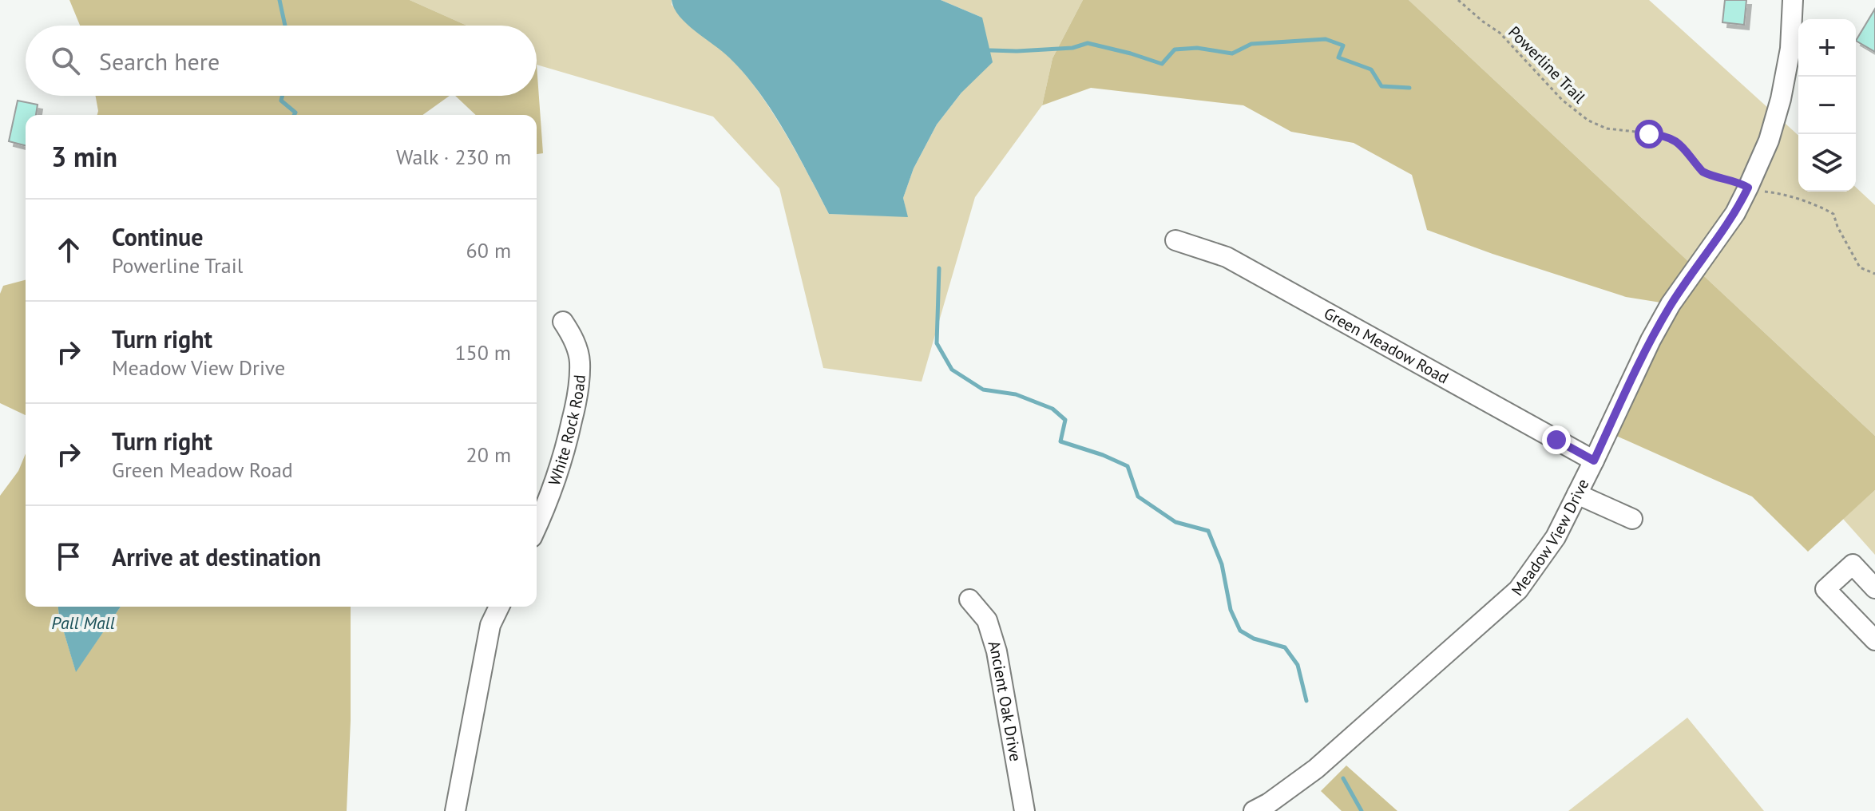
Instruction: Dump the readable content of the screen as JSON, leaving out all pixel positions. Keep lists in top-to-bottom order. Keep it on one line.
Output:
{"streets":{"street":["Green Meadow Road","White Rock Road","Meadow View Drive","Ancient Oak Drive"],"path":["Powerline Trail"]},"crossings":[["Powerline Trail","Meadow View Drive"],["Green Meadow Road","Meadow View Drive"]],"water":["Pall Mall"],"page":{"map_buttons":["+","−"],"search":"Search here","heading":["3 min","Walk · 230 m"],"list":[["Continue","Powerline Trail","60 m"],["Turn right","Meadow View Drive","150 m"],["Turn right","Green Meadow Road","20 m"],"Arrive at destination"]}}
